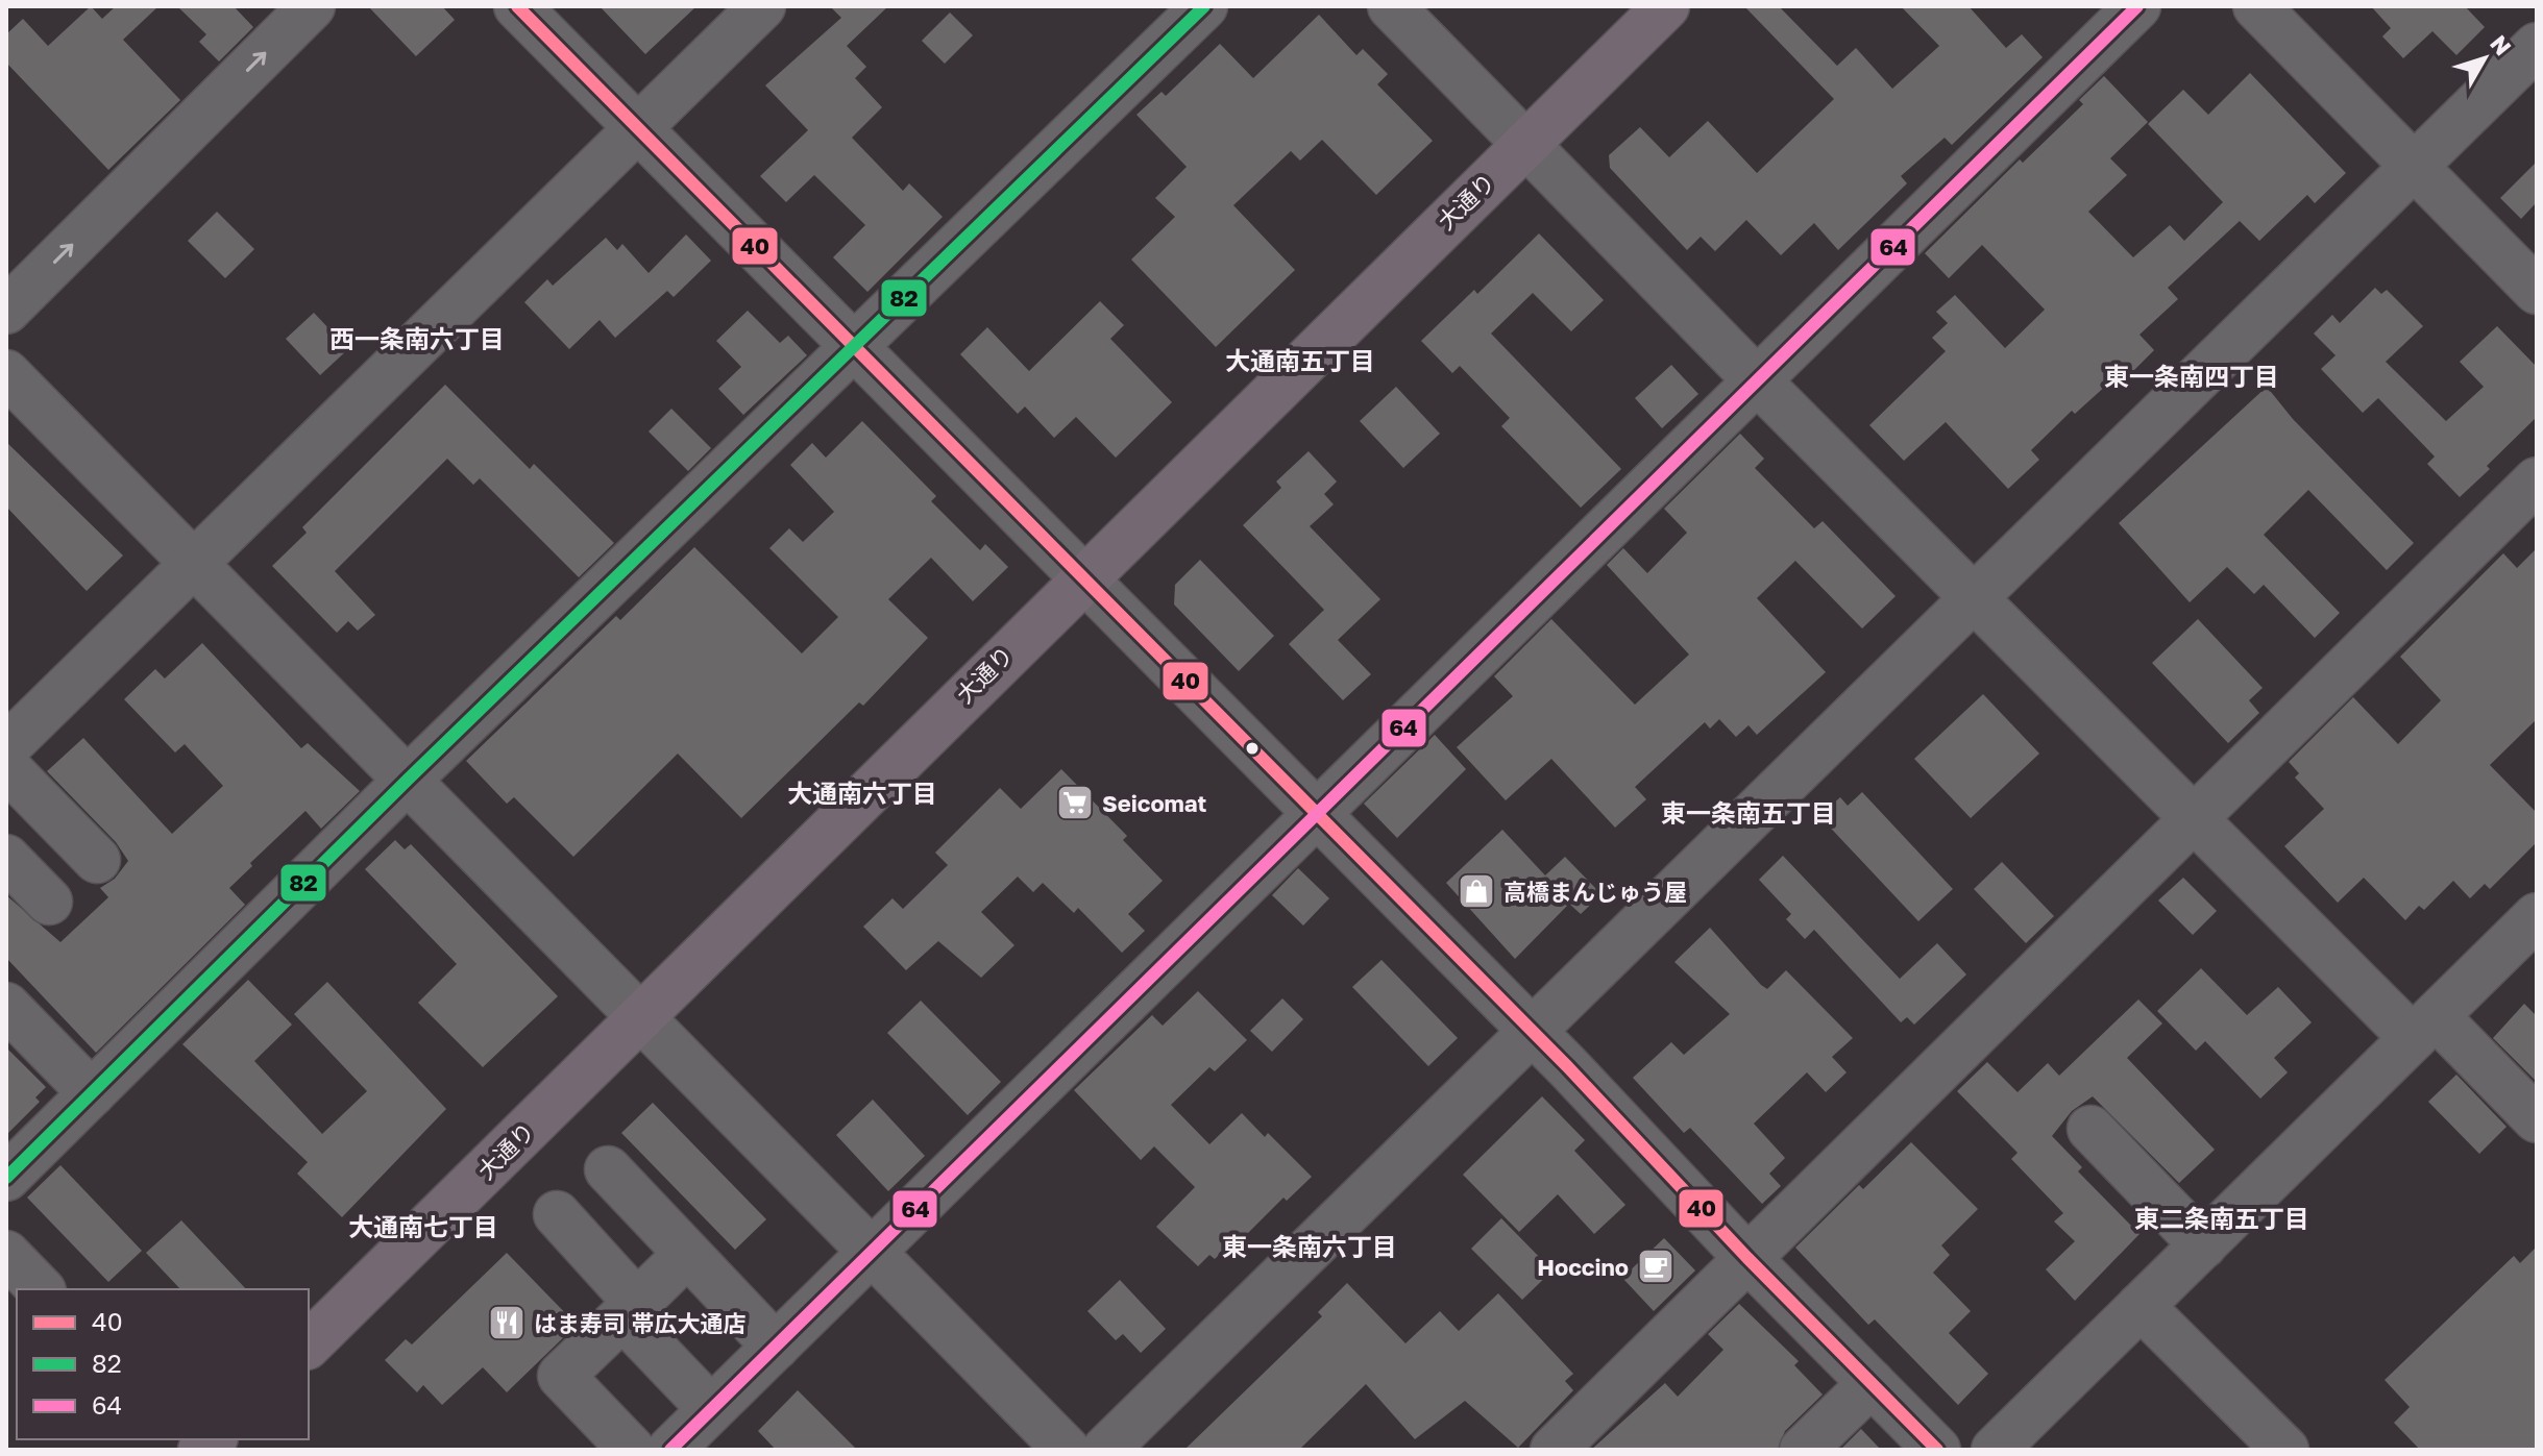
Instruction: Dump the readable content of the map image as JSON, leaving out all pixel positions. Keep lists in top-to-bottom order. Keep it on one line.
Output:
{"streets":{"highway":["大通り"]},"districts":["西一条南六丁目","大通南五丁目","東一条南四丁目","大通南六丁目","東一条南五丁目","東二条南五丁目","大通南七丁目","東一条南六丁目"],"places":{"supermarket":["Seicomat"],"shop":["高橋まんじゅう屋"],"cafe":["Hoccino"],"restaurant":["はま寿司 帯広大通店"]},"lines":["transit line 40","transit line 82","transit line 64"],"legend":["40","82","64"],"north":"top right"}
